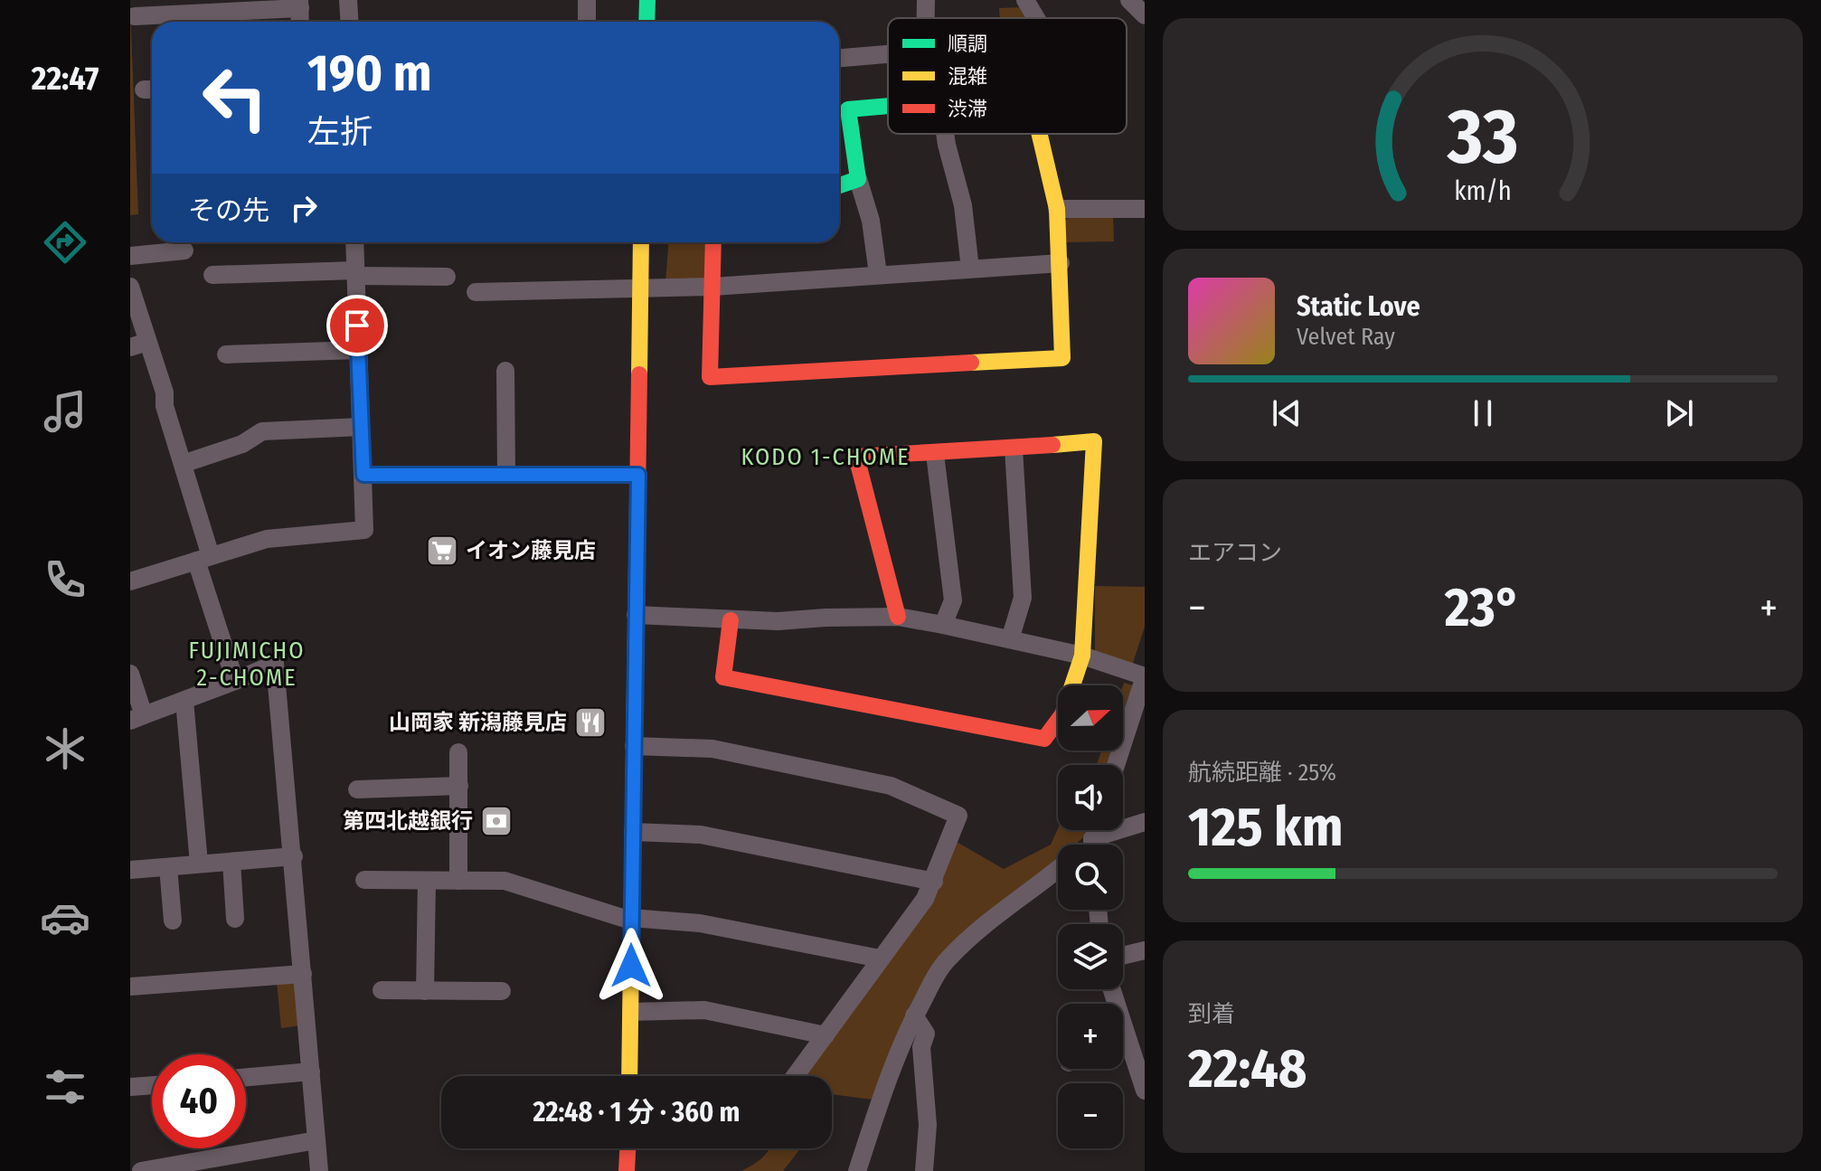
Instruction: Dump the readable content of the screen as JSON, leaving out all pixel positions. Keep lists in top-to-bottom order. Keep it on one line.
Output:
{"districts":["KODO 1-CHOME","FUJIMICHO 2-CHOME"],"places":{"supermarket":["イオン藤見店"],"restaurant":["山岡家 新潟藤見店"],"bank":["第四北越銀行"]},"legend":["順調","混雑","渋滞"],"north":"right","page":{"tabs":"22:47","turn":["190 m","左折"],"then":"その先","song":["Static Love","Velvet Ray"],"tile":["エアコン",["航続距離 · 25%","125 km"],["到着","22:48"]],"heat":["−","23°","+"],"map_buttons":["+","−"],"limit":"40","trip":"22:48 · 1 分 · 360 m","gauge":["33","km/h"]}}
